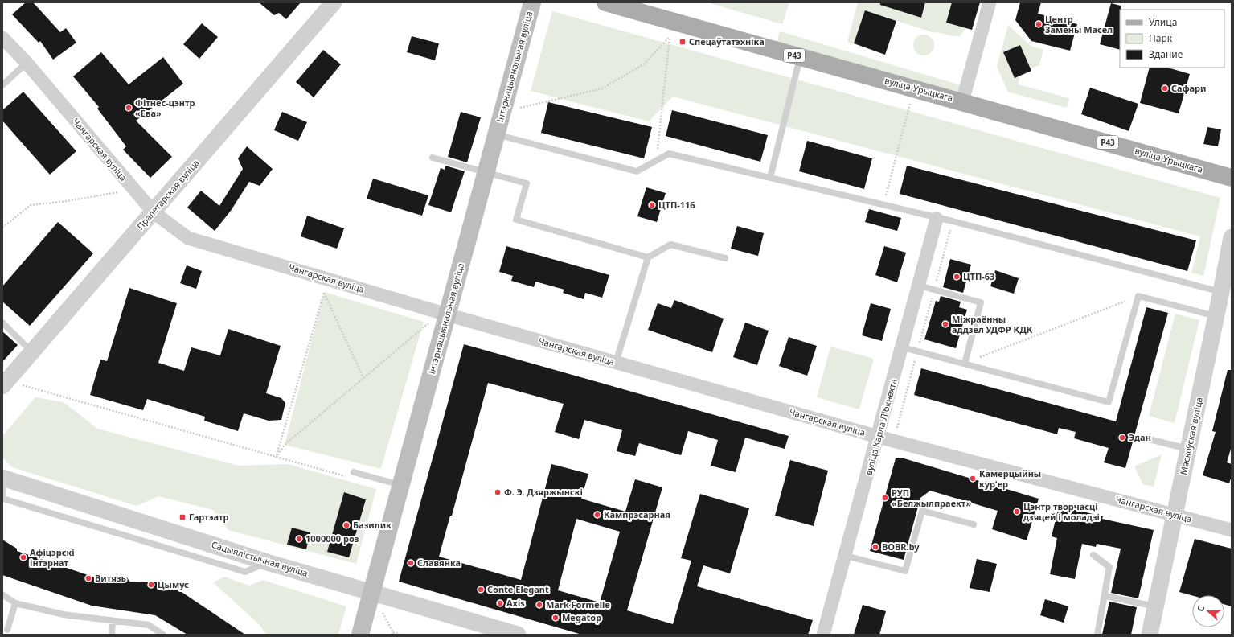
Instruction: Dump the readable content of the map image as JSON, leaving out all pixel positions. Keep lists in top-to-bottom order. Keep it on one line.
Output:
{"streets":{"main road":["Р43","Інтэрнацыянальная вуліца","вуліца Урыцкага"],"street":["Чангарская вуліца","Пралетарская вуліца","вуліца Карла Лібкнехта","Маскоўская вуліца","Сацыялістычная вуліца"]},"crossings":[["Інтэрнацыянальная вуліца","Чангарская вуліца"],["Інтэрнацыянальная вуліца","Сацыялістычная вуліца"],["Чангарская вуліца","Пралетарская вуліца"],["Чангарская вуліца","вуліца Карла Лібкнехта"],["Чангарская вуліца","Маскоўская вуліца"]],"places":{"other":["Центр Замены Масел","Сафари","Фітнес-цэнтр «Ева»","ЦТП-116","ЦТП-63","Міжраённы аддзел УДФР КДК","Эдан","Камерцыйны курʼер","Ф. Э. Дзяржынскі","РУП «Белжылпраект»","Цэнтр творчасці дзяцей і моладзі","Кампрэсарная","Базилик","1000000 роз","BOBR.by","Афіцэрскі інтэрнат","Славянка","Витязь","Цымус","Conte Elegant","Axis","Mark Formelle","Megatop"],"transit":["Спецаўтатэхніка","Гартэатр"]},"legend":["Улица","Парк","Здание"],"north":"left"}
